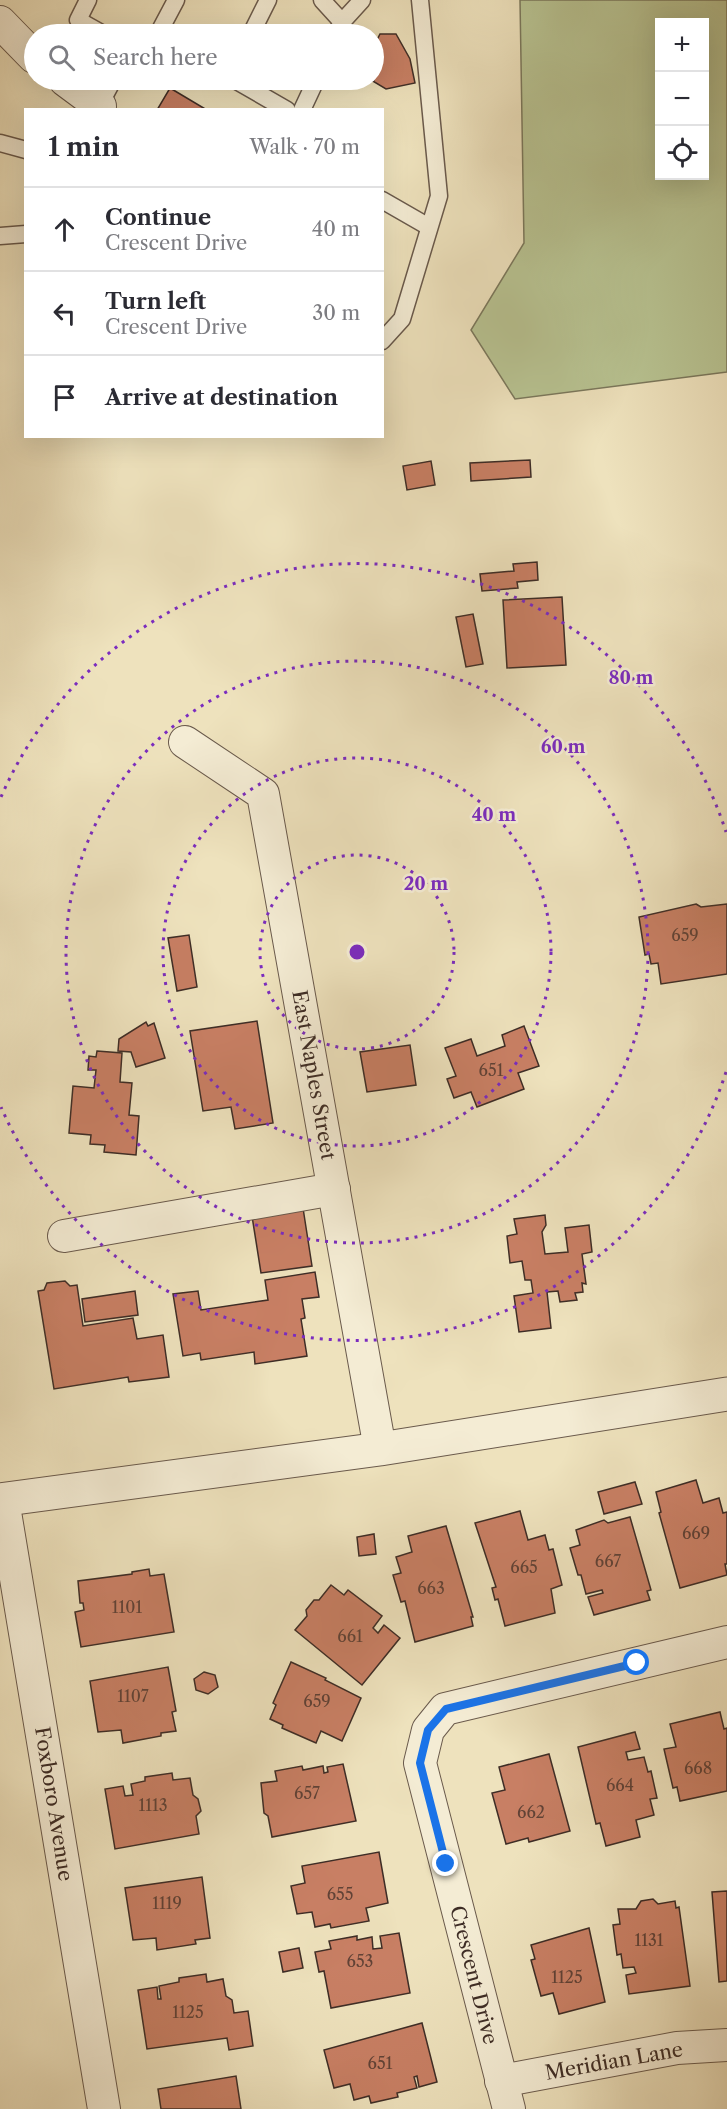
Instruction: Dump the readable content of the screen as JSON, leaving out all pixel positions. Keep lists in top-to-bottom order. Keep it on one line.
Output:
{"streets":{"street":["East Naples Street","Foxboro Avenue","Crescent Drive","Meridian Lane"]},"crossings":[["Crescent Drive","Meridian Lane"]],"house_numbers":["659","651","669","667","665","663","1101","661","1107","659","668","664","657","1113","662","655","1119","1131","653","1125","1125","651"],"page":{"map_buttons":["+","−"],"search":"Search here","heading":["1 min","Walk · 70 m"],"list":[["Continue","Crescent Drive","40 m"],["Turn left","Crescent Drive","30 m"],"Arrive at destination"]},"rings":["80 m","60 m","40 m","20 m"]}
